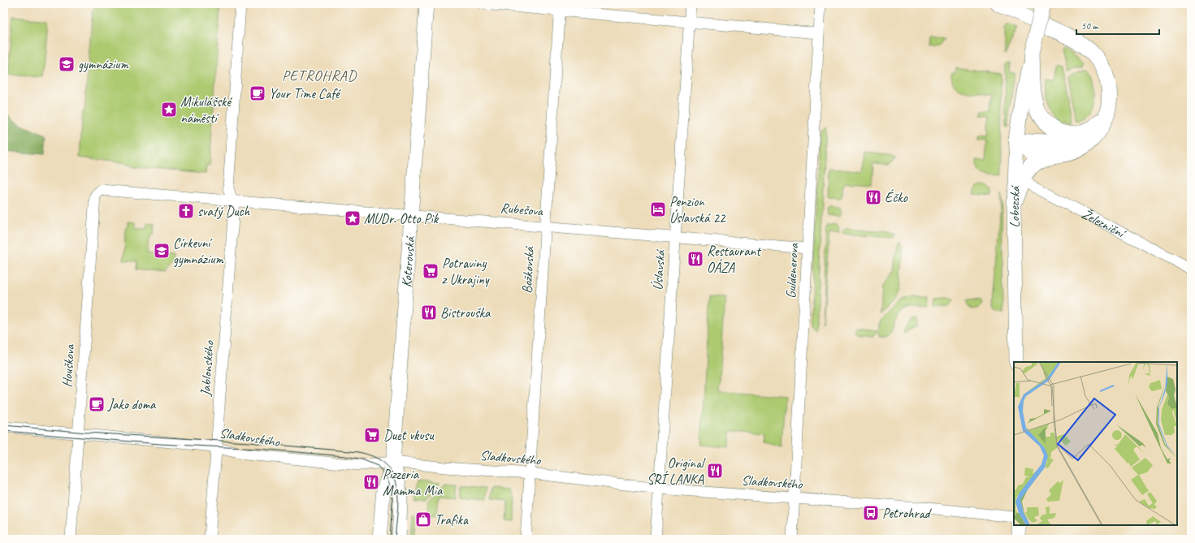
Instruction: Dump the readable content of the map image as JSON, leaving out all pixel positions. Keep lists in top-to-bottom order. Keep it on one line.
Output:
{"streets":{"main road":["Lobezská"],"street":["Rubešova","Železniční","Koterovská","Božkovská","Úslavská","Guldenerova","Houškova","Jablonského","Sladkovského"]},"crossings":[["Lobezská","Železniční"],["Rubešova","Koterovská"],["Rubešova","Božkovská"],["Rubešova","Úslavská"],["Rubešova","Guldenerova"],["Rubešova","Houškova"],["Rubešova","Jablonského"],["Koterovská","Sladkovského"],["Božkovská","Sladkovského"],["Úslavská","Sladkovského"],["Guldenerova","Sladkovského"],["Houškova","Jablonského"],["Houškova","Sladkovského"],["Jablonského","Sladkovského"]],"districts":["PETROHRAD"],"places":{"school or university":["gymnázium","Církevní gymnázium"],"cafe":["Your Time Café","Jako doma"],"place":["Mikulášské náměstí","MUDr. Otto Pik"],"restaurant":["Éčko","Restaurant OÁZA","Bistrouška","Original SRÍ LANKA","Pizzeria Mamma Mia"],"hotel":["Penzion Úslavská 22"],"church":["svatý Duch"],"supermarket":["Potraviny z Ukrajiny","Duet vkusu"],"bus stop":["Petrohrad"],"shop":["Trafika"]},"scale_bar":"50 m"}
